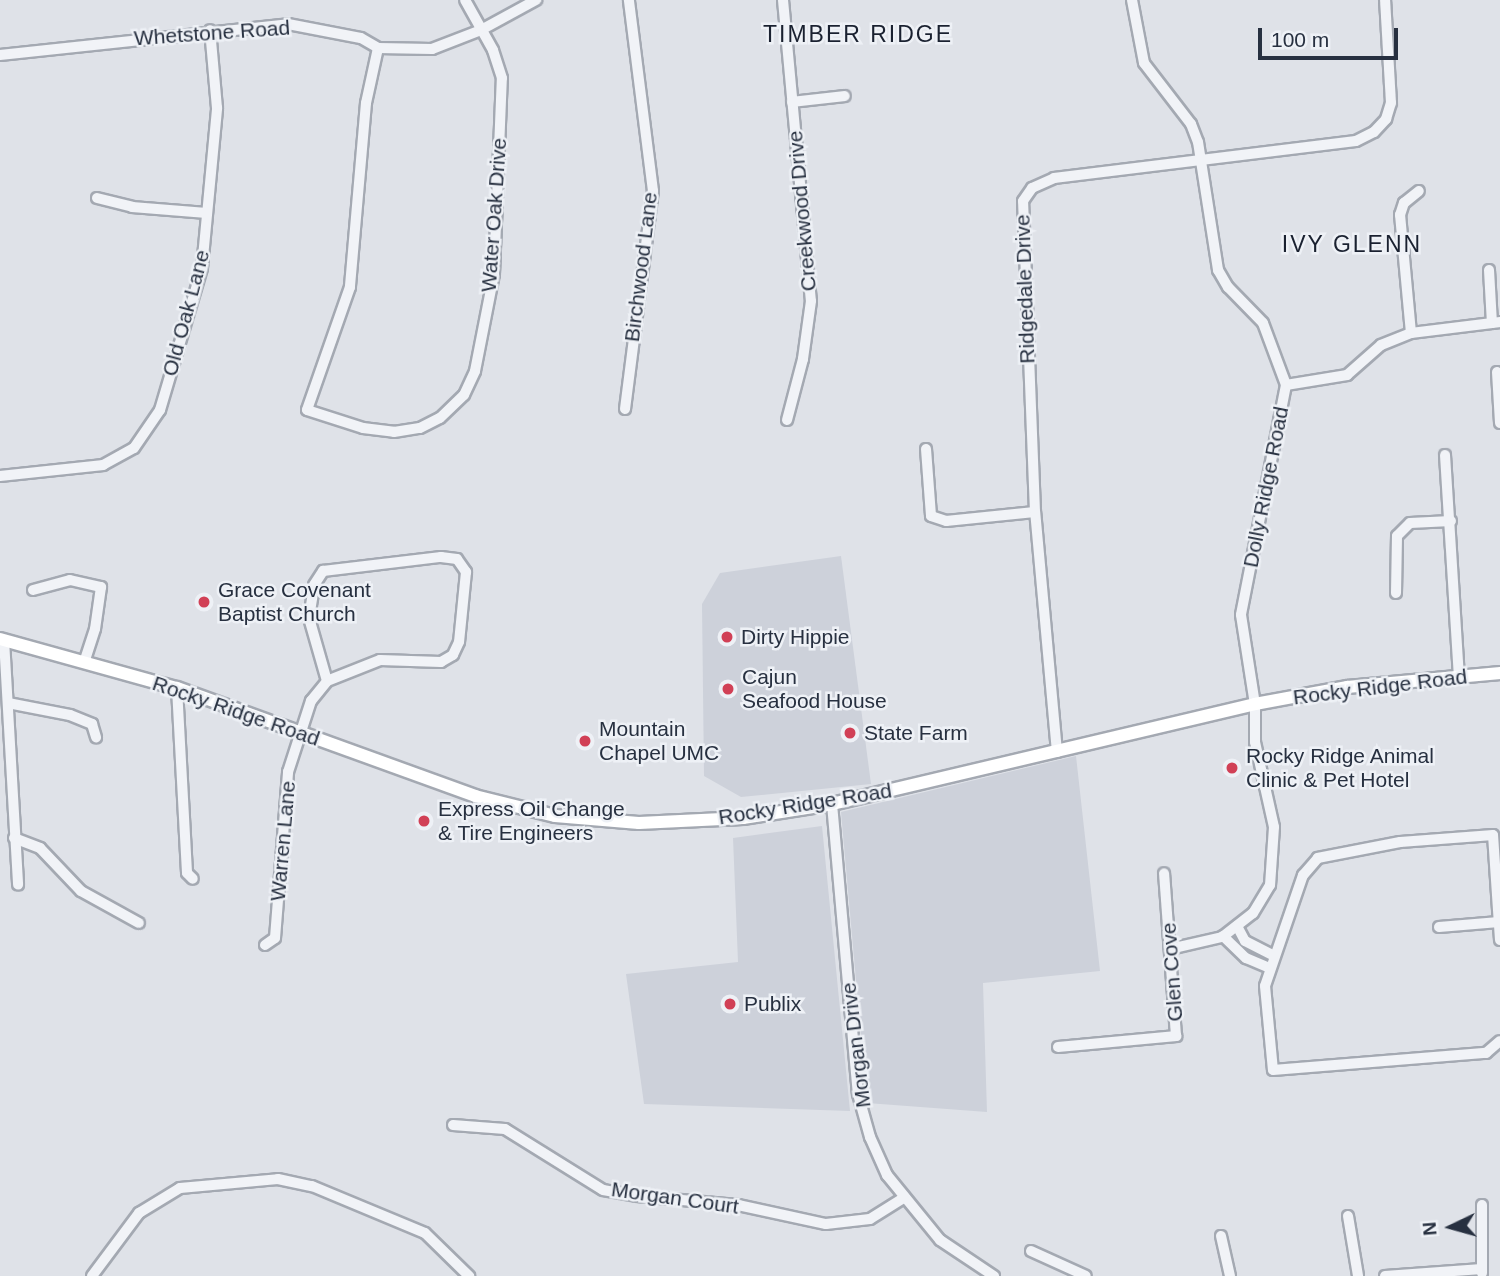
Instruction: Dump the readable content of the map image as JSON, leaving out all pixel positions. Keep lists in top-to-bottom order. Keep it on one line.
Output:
{"streets":{"main road":["Rocky Ridge Road"],"street":["Whetstone Road","Creekwood Drive","Water Oak Drive","Birchwood Lane","Ridgedale Drive","Old Oak Lane","Dolly Ridge Road","Warren Lane","Glen Cove","Morgan Drive","Morgan Court"]},"crossings":[["Whetstone Road","Water Oak Drive"],["Whetstone Road","Old Oak Lane"],["Ridgedale Drive","Dolly Ridge Road"],["Ridgedale Drive","Rocky Ridge Road"],["Dolly Ridge Road","Rocky Ridge Road"],["Dolly Ridge Road","Glen Cove"],["Rocky Ridge Road","Warren Lane"],["Rocky Ridge Road","Morgan Drive"],["Morgan Drive","Morgan Court"]],"districts":["TIMBER RIDGE","IVY GLENN"],"places":["Grace Covenant Baptist Church","Dirty Hippie","Cajun Seafood House","State Farm","Mountain Chapel UMC","Rocky Ridge Animal Clinic & Pet Hotel","Express Oil Change & Tire Engineers","Publix"],"scale_bar":"100 m","north":"left"}
